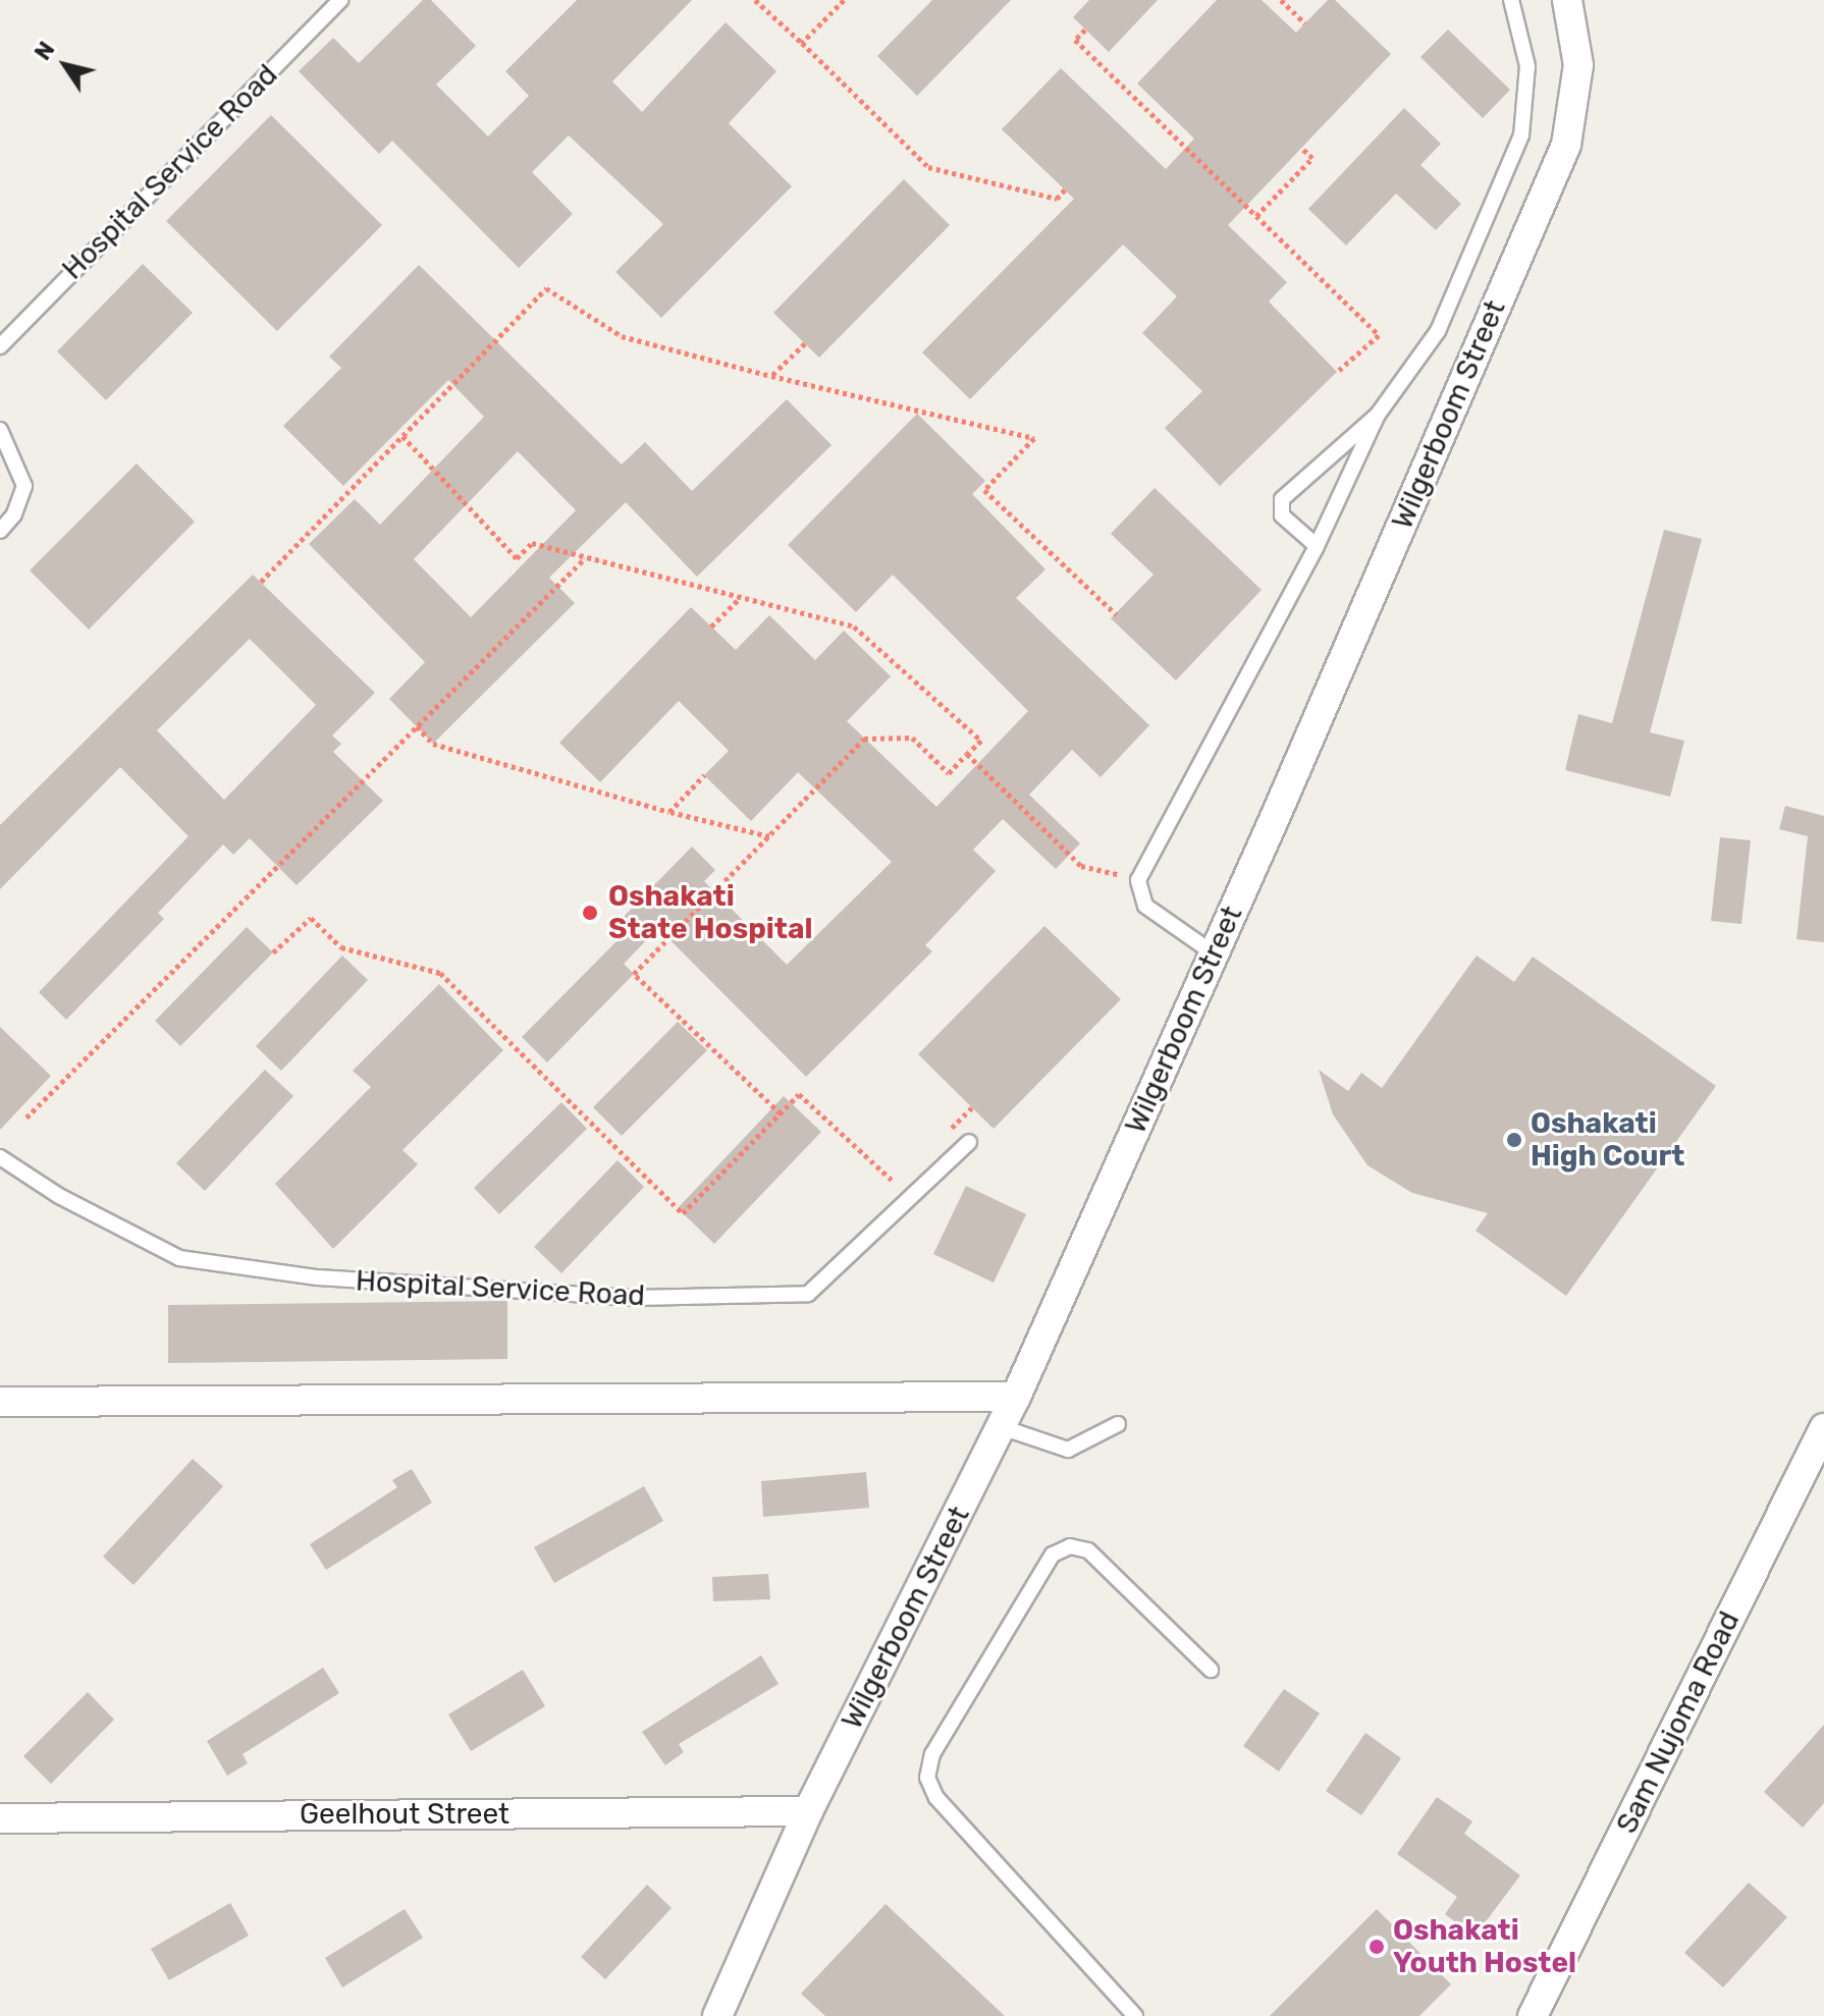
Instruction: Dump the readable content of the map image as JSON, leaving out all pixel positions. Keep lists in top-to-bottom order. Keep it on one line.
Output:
{"streets":{"street":["Wilgerboom Street","Sam Nujoma Road","Geelhout Street"],"lane":["Hospital Service Road"]},"crossings":[["Wilgerboom Street","Geelhout Street"]],"places":["Oshakati State Hospital","Oshakati High Court","Oshakati Youth Hostel"],"north":"top left"}
